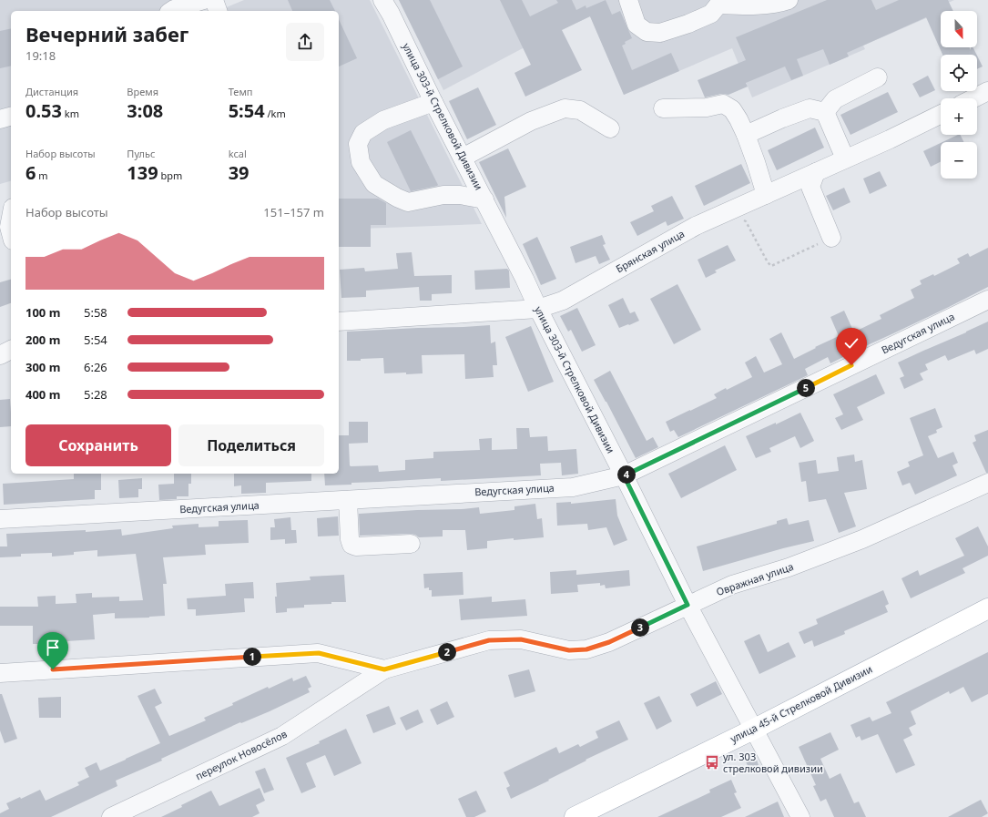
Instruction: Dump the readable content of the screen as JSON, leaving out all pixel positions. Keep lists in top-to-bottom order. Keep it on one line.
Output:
{"streets":{"main road":["улица 45-й Стрелковой Дивизии"],"street":["улица 303-й Стрелковой Дивизии","Брянская улица","Ведугская улица","Овражная улица","переулок Новосёлов"]},"crossings":[["улица 303-й Стрелковой Дивизии","Брянская улица"],["улица 303-й Стрелковой Дивизии","Ведугская улица"],["улица 303-й Стрелковой Дивизии","Овражная улица"],["улица 303-й Стрелковой Дивизии","улица 45-й Стрелковой Дивизии"],["Овражная улица","переулок Новосёлов"]],"places":{"bus stop":["ул. 303 стрелковой дивизии"]},"north":"bottom","page":{"map_buttons":["+","−"],"heading":["Вечерний забег","19:18"],"stats":[["Дистанция","0.53 km"],["Время","3:08"],["Темп","5:54 /km"],["Набор высоты","6 m"],["Пульс","139 bpm"],["kcal","39"]],"chart":["Набор высоты","151–157 m"],"list":[{"name":"100 m","note":"5:58"},{"name":"200 m","note":"5:54"},{"name":"300 m","note":"6:26"},{"name":"400 m","note":"5:28"}],"pins":["5","4","3","2","1"],"buttons":["Сохранить","Поделиться"]}}
